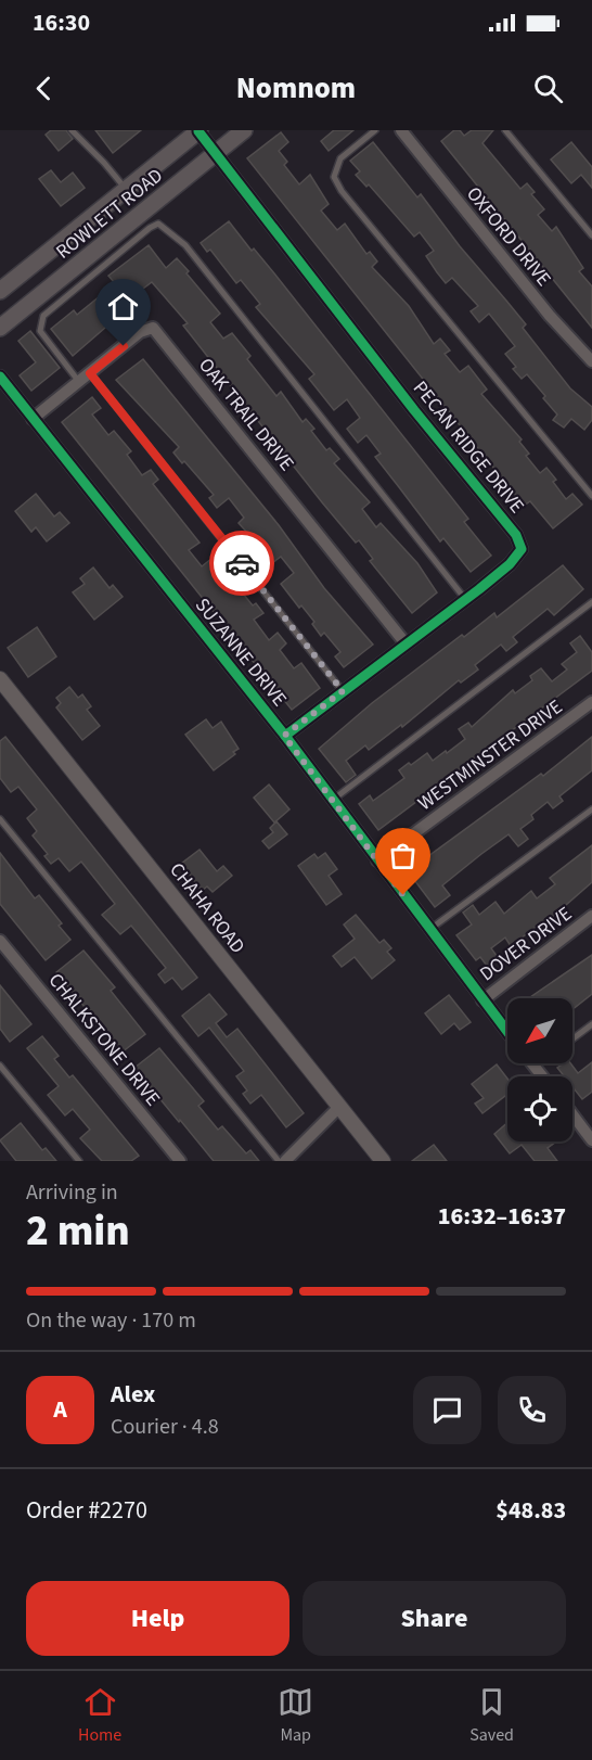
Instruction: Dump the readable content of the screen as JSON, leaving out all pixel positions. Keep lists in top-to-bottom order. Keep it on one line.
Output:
{"streets":{"main road":["ROWLETT ROAD"],"street":["OXFORD DRIVE","OAK TRAIL DRIVE","PECAN RIDGE DRIVE","SUZANNE DRIVE","WESTMINSTER DRIVE","CHAHA ROAD","DOVER DRIVE","CHALKSTONE DRIVE"]},"crossings":[["ROWLETT ROAD","PECAN RIDGE DRIVE"],["OAK TRAIL DRIVE","PECAN RIDGE DRIVE"],["OAK TRAIL DRIVE","SUZANNE DRIVE"],["PECAN RIDGE DRIVE","SUZANNE DRIVE"],["SUZANNE DRIVE","WESTMINSTER DRIVE"],["SUZANNE DRIVE","DOVER DRIVE"]],"north":"bottom left","page":{"status":"16:30","header":"Nomnom","heading":["2 min","Arriving in","16:32–16:37"],"panel":["Alex","Courier · 4.8","Order #2270","$48.83"],"bar":"On the way · 170 m","round":"A","buttons":["Help","Share"],"tabs":["Home","Map","Saved"]}}
